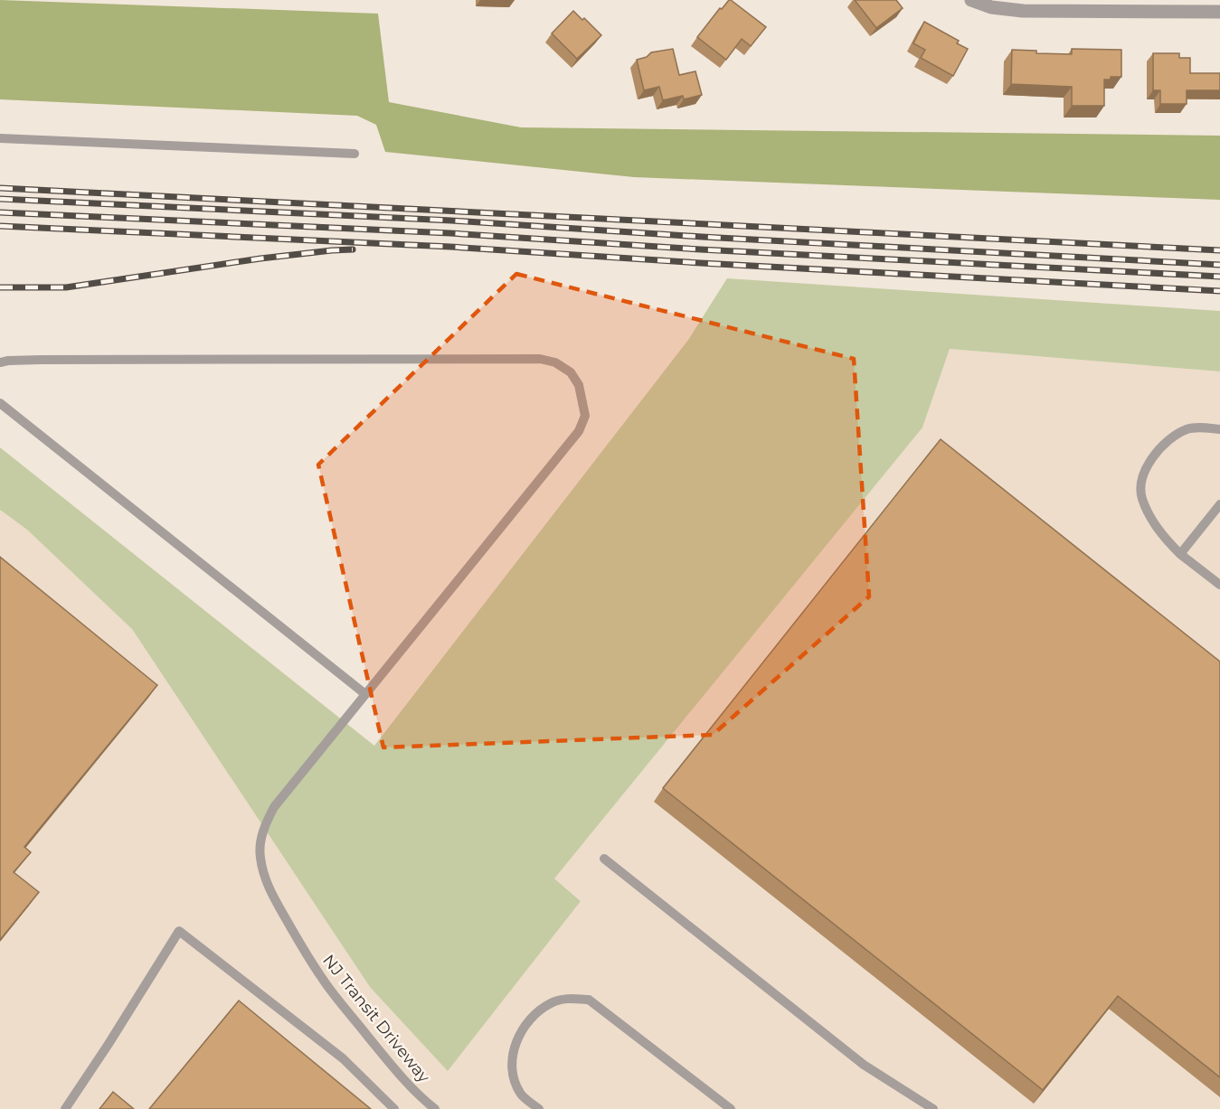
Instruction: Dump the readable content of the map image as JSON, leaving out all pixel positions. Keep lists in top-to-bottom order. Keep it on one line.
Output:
{"streets":{"lane":["NJ Transit Driveway"]}}
